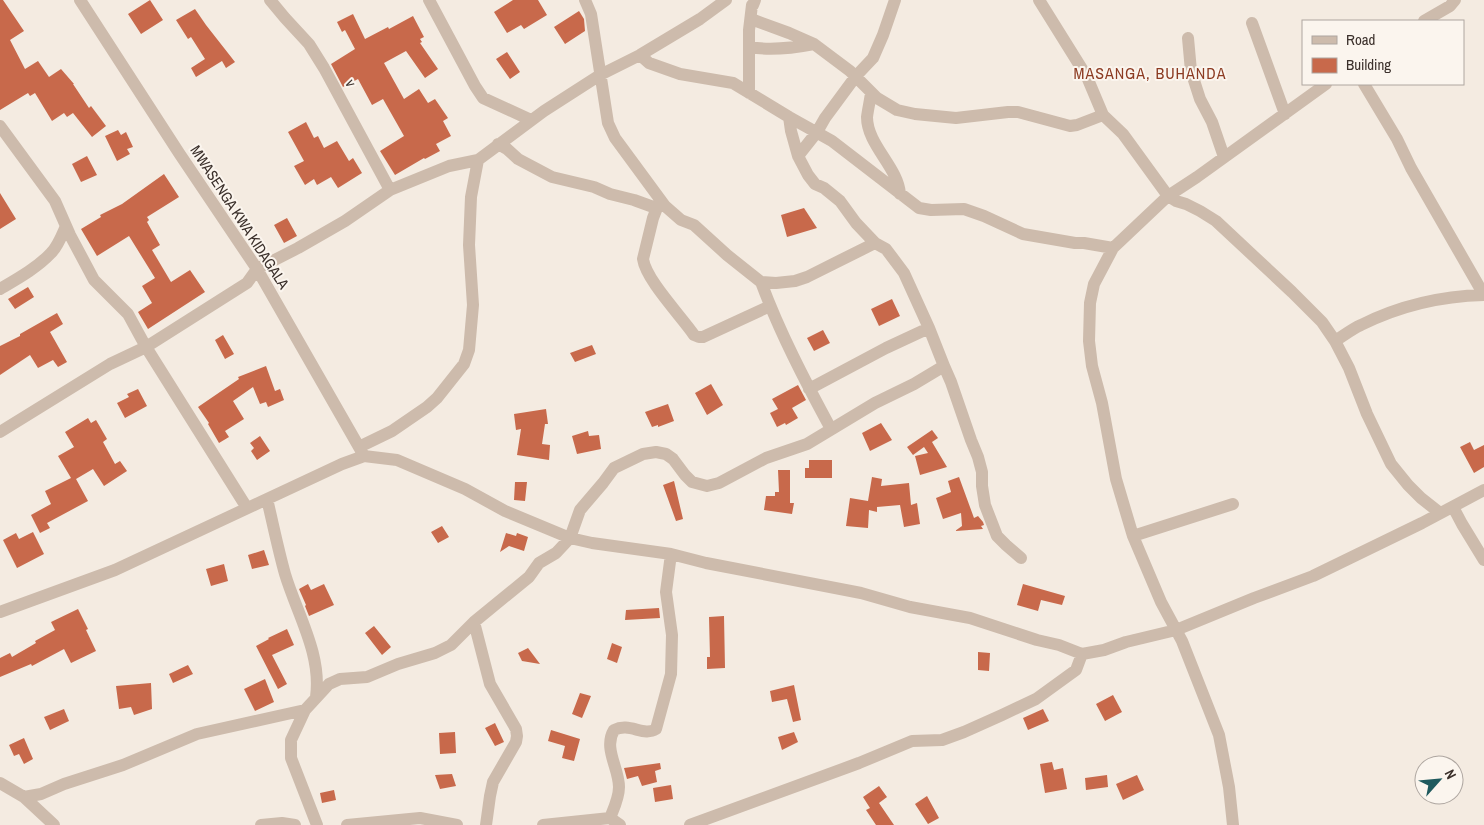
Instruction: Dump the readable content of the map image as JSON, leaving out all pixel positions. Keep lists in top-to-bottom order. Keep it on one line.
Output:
{"streets":{"street":["v","MWASENGA KWA KIDAGALA"]},"districts":["MASANGA, BUHANDA"],"legend":["Road","Building"],"north":"top right"}
